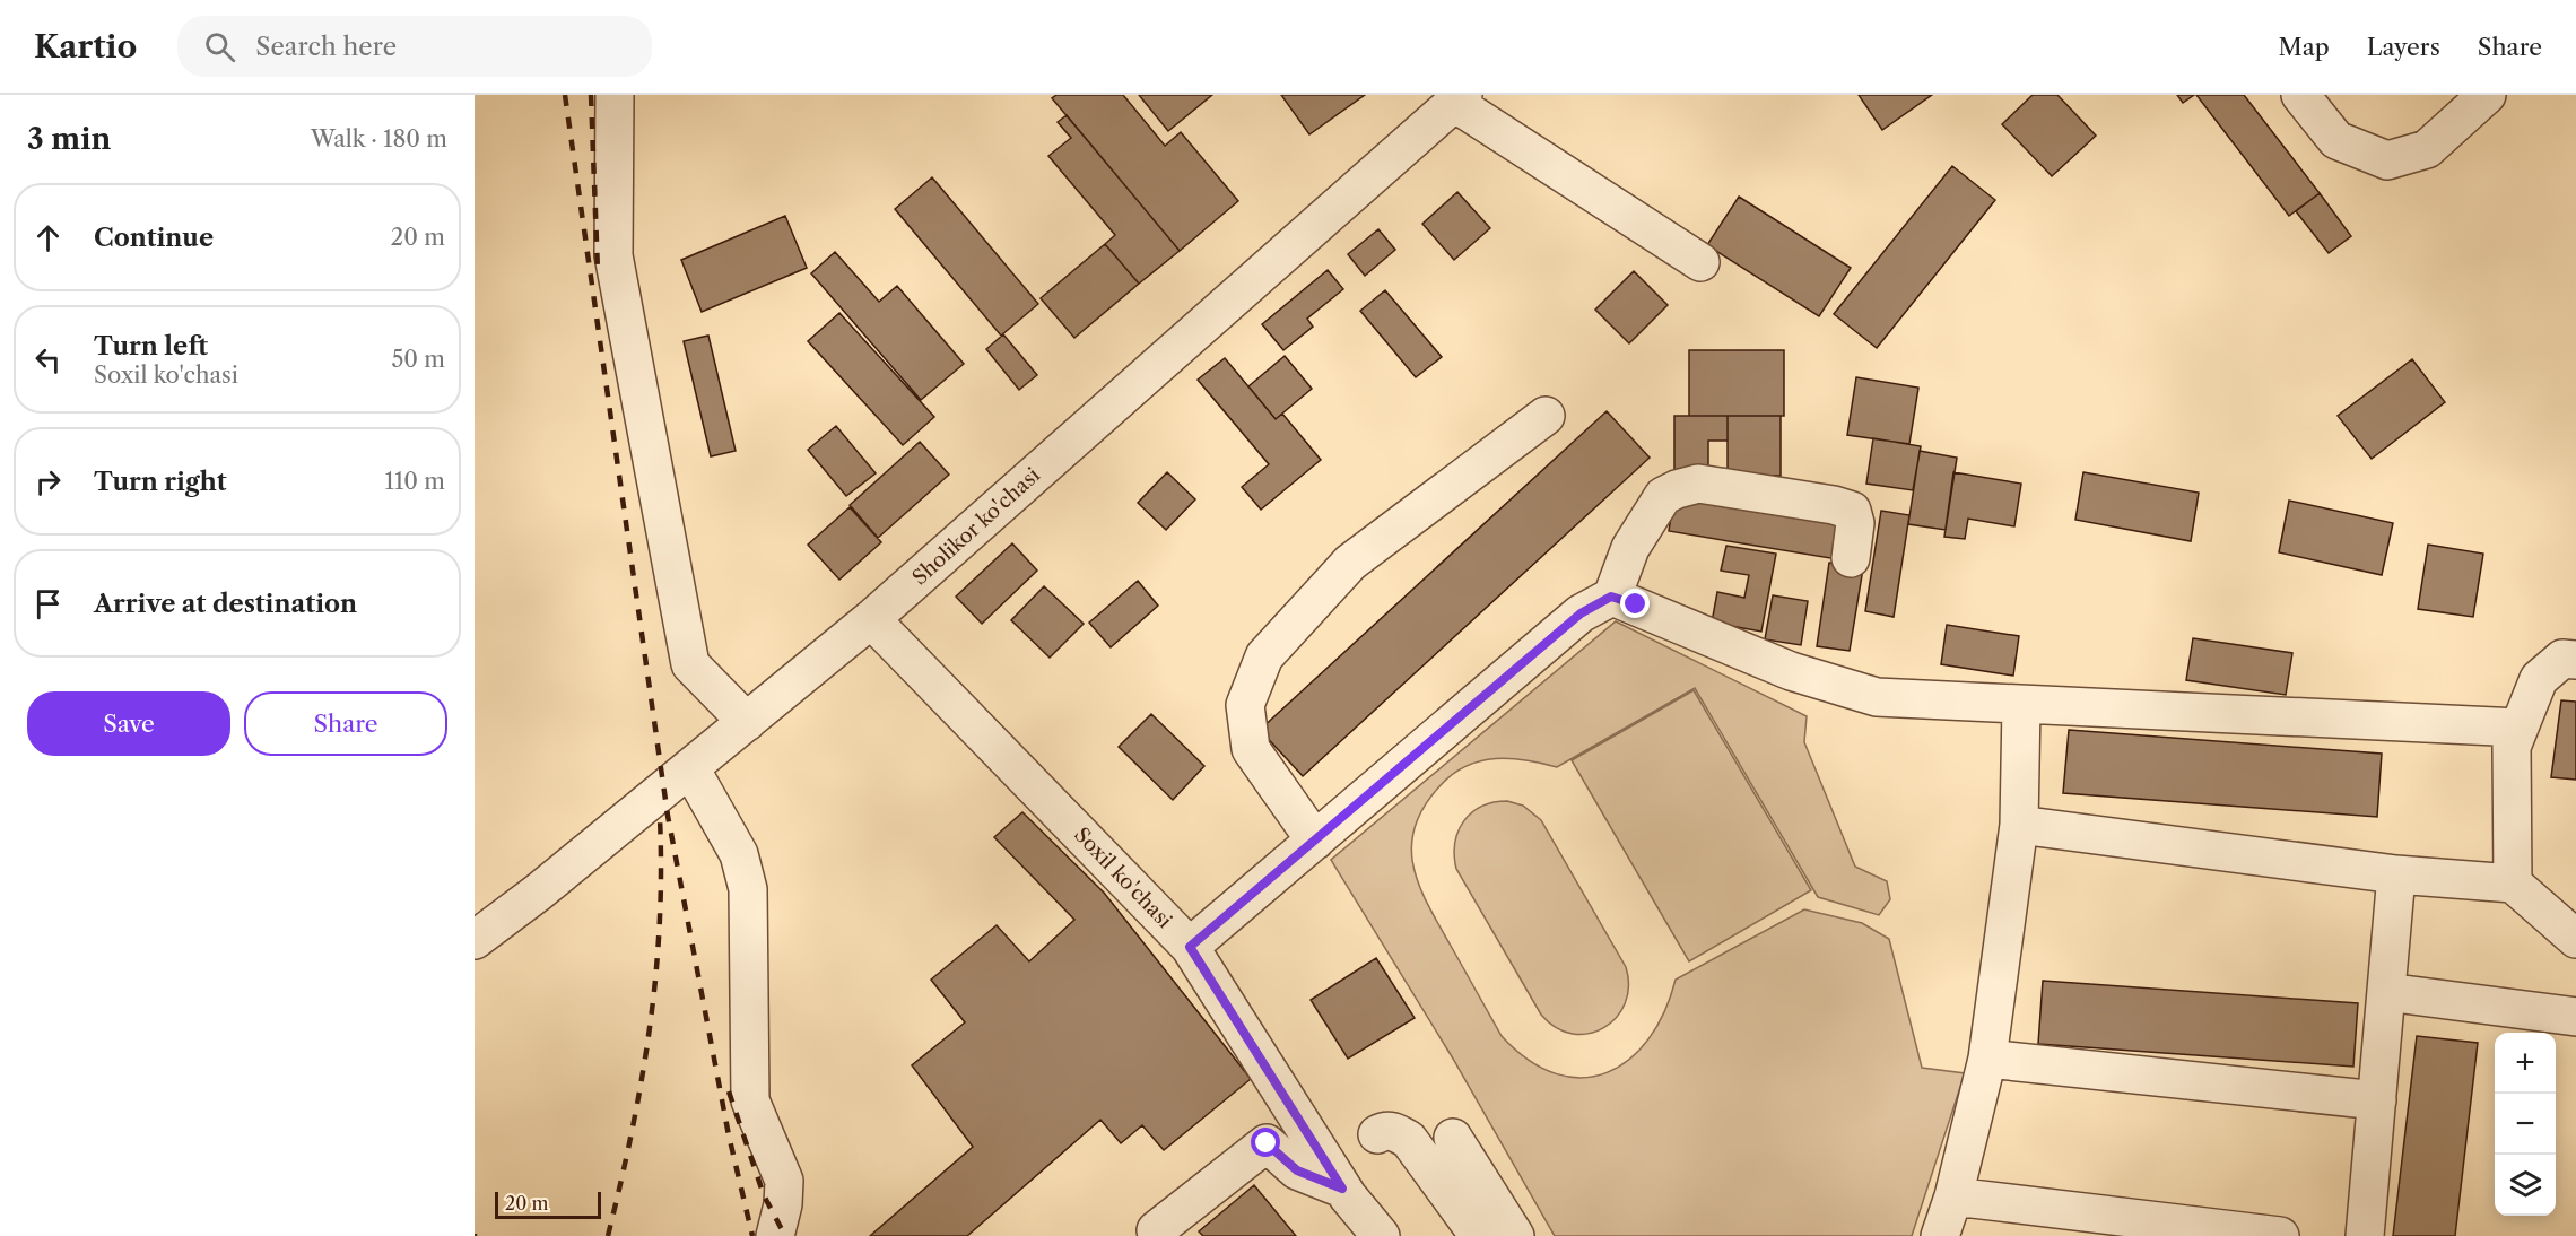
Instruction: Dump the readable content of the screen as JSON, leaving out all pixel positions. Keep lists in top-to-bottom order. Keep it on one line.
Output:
{"streets":{"street":["Sholikor ko'chasi","Soxil ko'chasi"]},"crossings":[["Sholikor ko'chasi","Soxil ko'chasi"]],"scale_bar":"20 m","page":{"header":"Kartio","search":"Search here","nav":["Map","Layers","Share"],"heading":["3 min","Walk · 180 m"],"list":[["Continue","20 m"],["Turn left","Soxil ko'chasi","50 m"],["Turn right","110 m"],"Arrive at destination"],"buttons":["Save","Share"],"map_buttons":["+","−"],"scale":"20 m"}}
